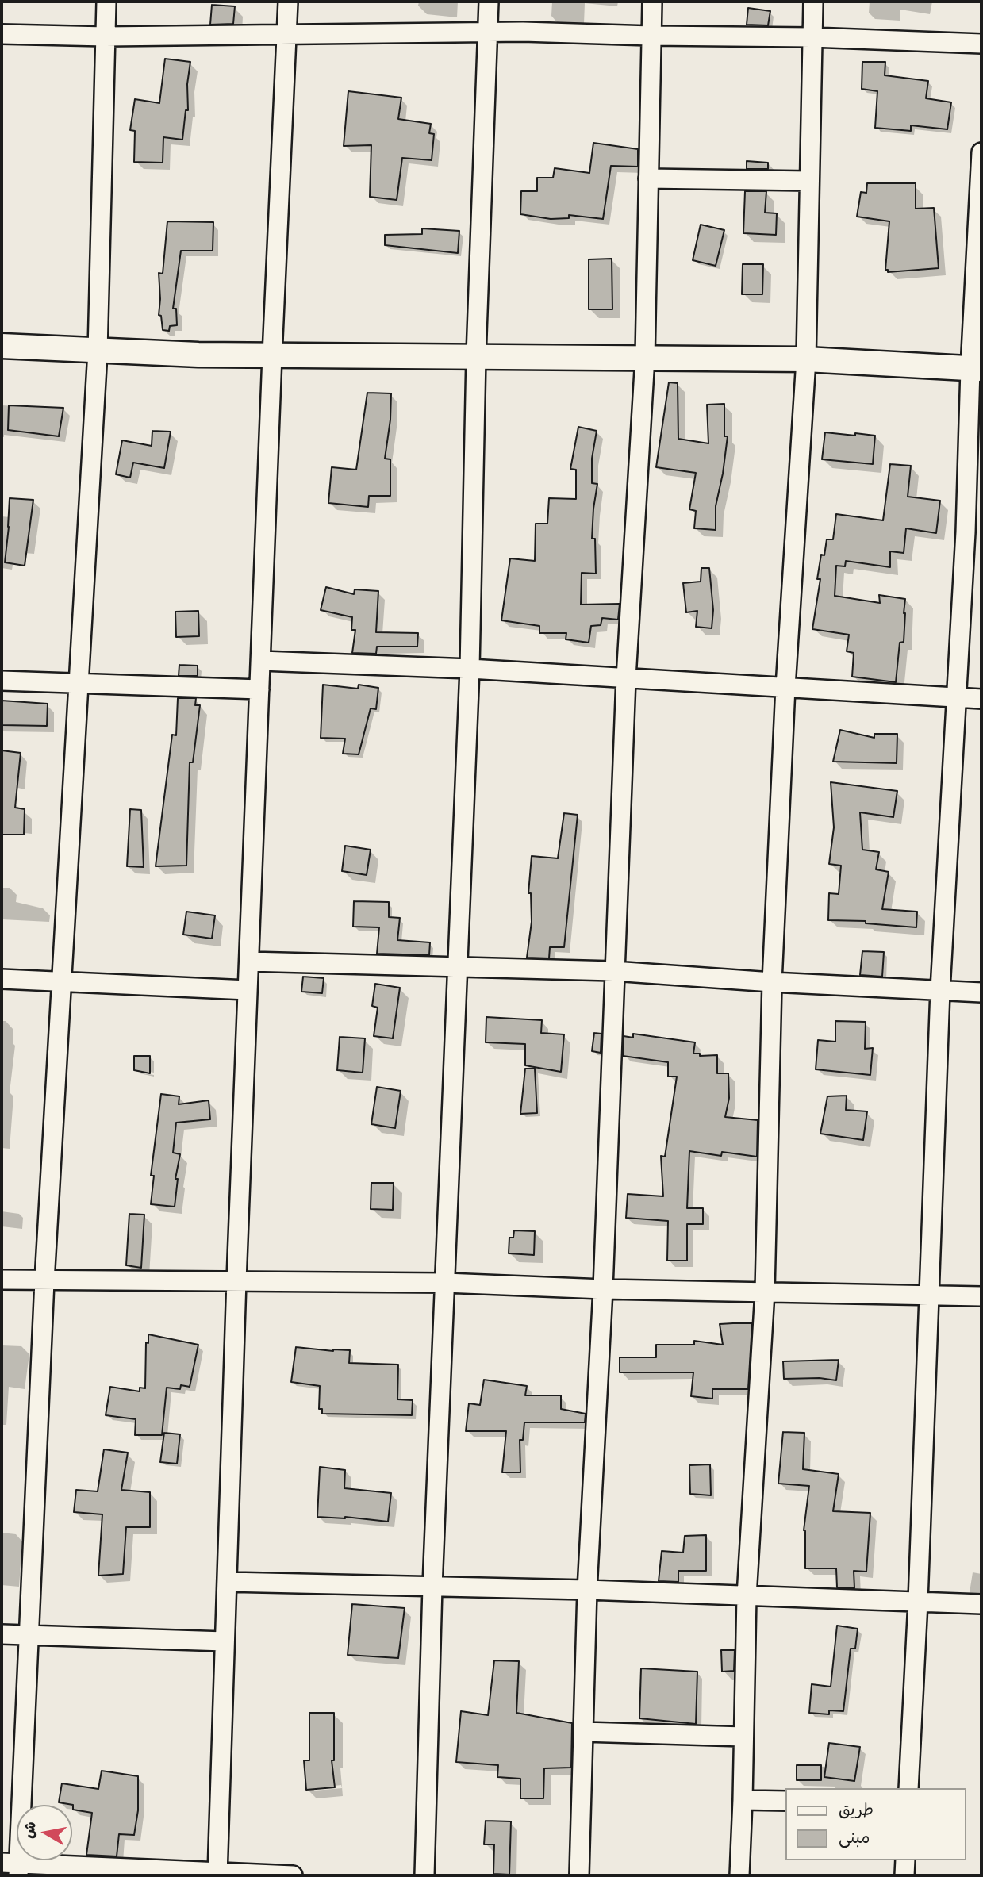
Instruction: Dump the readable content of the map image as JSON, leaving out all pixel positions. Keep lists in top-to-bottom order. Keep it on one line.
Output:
{"legend":["طريق","مبنى"],"north":"left"}
